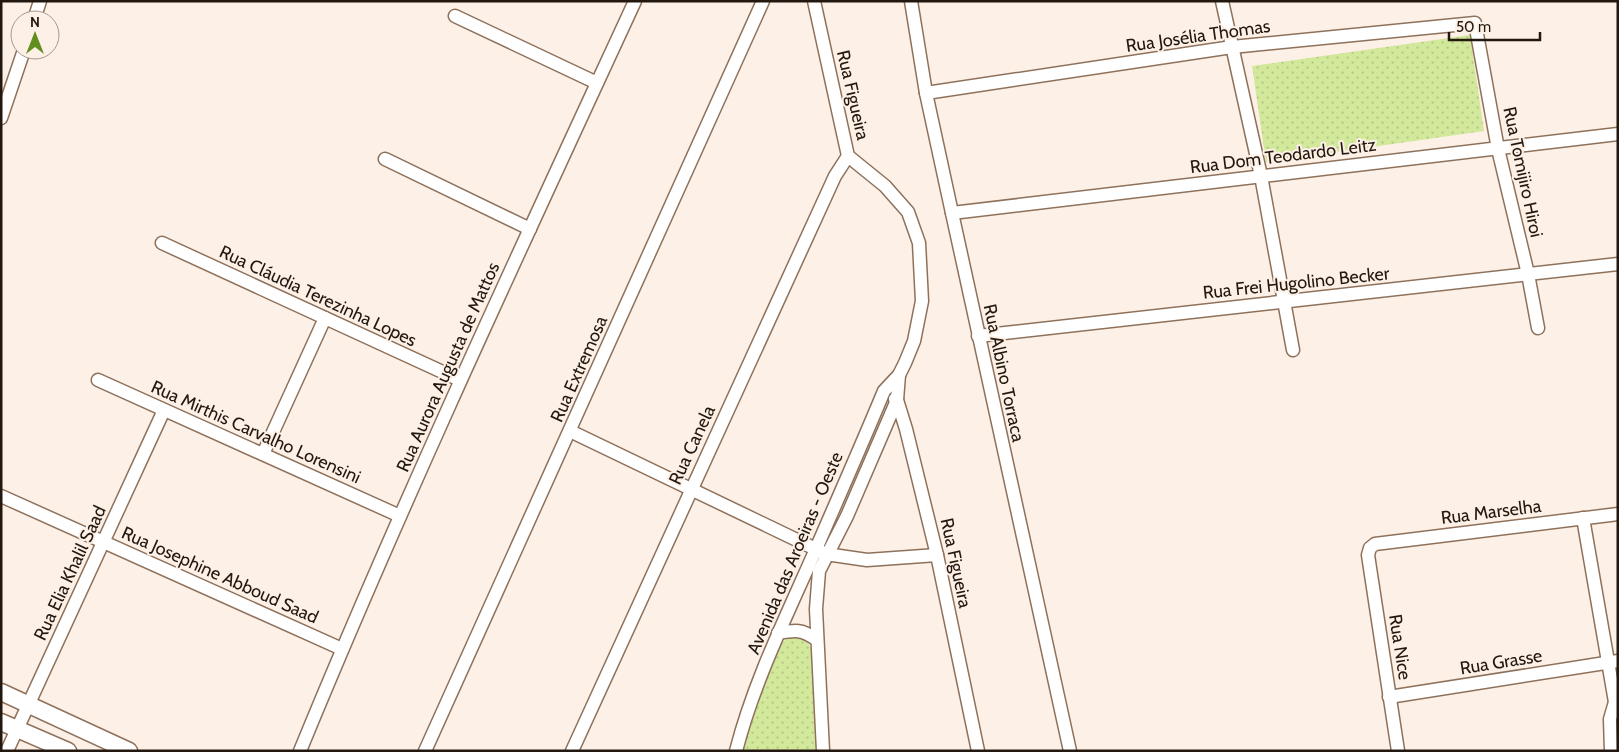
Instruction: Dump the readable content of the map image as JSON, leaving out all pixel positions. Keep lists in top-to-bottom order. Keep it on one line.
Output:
{"streets":{"street":["Rua Josélia Thomas","Rua Figueira","Rua Dom Teodardo Leitz","Rua Tomijiro Hiroi","Rua Frei Hugolino Becker","Rua Cláudia Terezinha Lopes","Rua Aurora Augusta de Mattos","Rua Extremosa","Rua Albino Torraca","Rua Mirthis Carvalho Lorensini","Rua Canela","Rua Marselha","Avenida das Aroeiras - Oeste","Rua Elia Khalil Saad","Rua Josephine Abboud Saad","Rua Nice","Rua Grasse"]},"crossings":[["Rua Josélia Thomas","Rua Tomijiro Hiroi"],["Rua Josélia Thomas","Rua Albino Torraca"],["Rua Figueira","Rua Canela"],["Rua Figueira","Avenida das Aroeiras - Oeste"],["Rua Dom Teodardo Leitz","Rua Tomijiro Hiroi"],["Rua Dom Teodardo Leitz","Rua Albino Torraca"],["Rua Tomijiro Hiroi","Rua Frei Hugolino Becker"],["Rua Frei Hugolino Becker","Rua Albino Torraca"],["Rua Cláudia Terezinha Lopes","Rua Aurora Augusta de Mattos"],["Rua Aurora Augusta de Mattos","Rua Mirthis Carvalho Lorensini"],["Rua Aurora Augusta de Mattos","Rua Josephine Abboud Saad"],["Rua Mirthis Carvalho Lorensini","Rua Elia Khalil Saad"],["Rua Marselha","Rua Nice"],["Rua Elia Khalil Saad","Rua Josephine Abboud Saad"],["Rua Nice","Rua Grasse"]],"scale_bar":"50 m","north":"top"}
